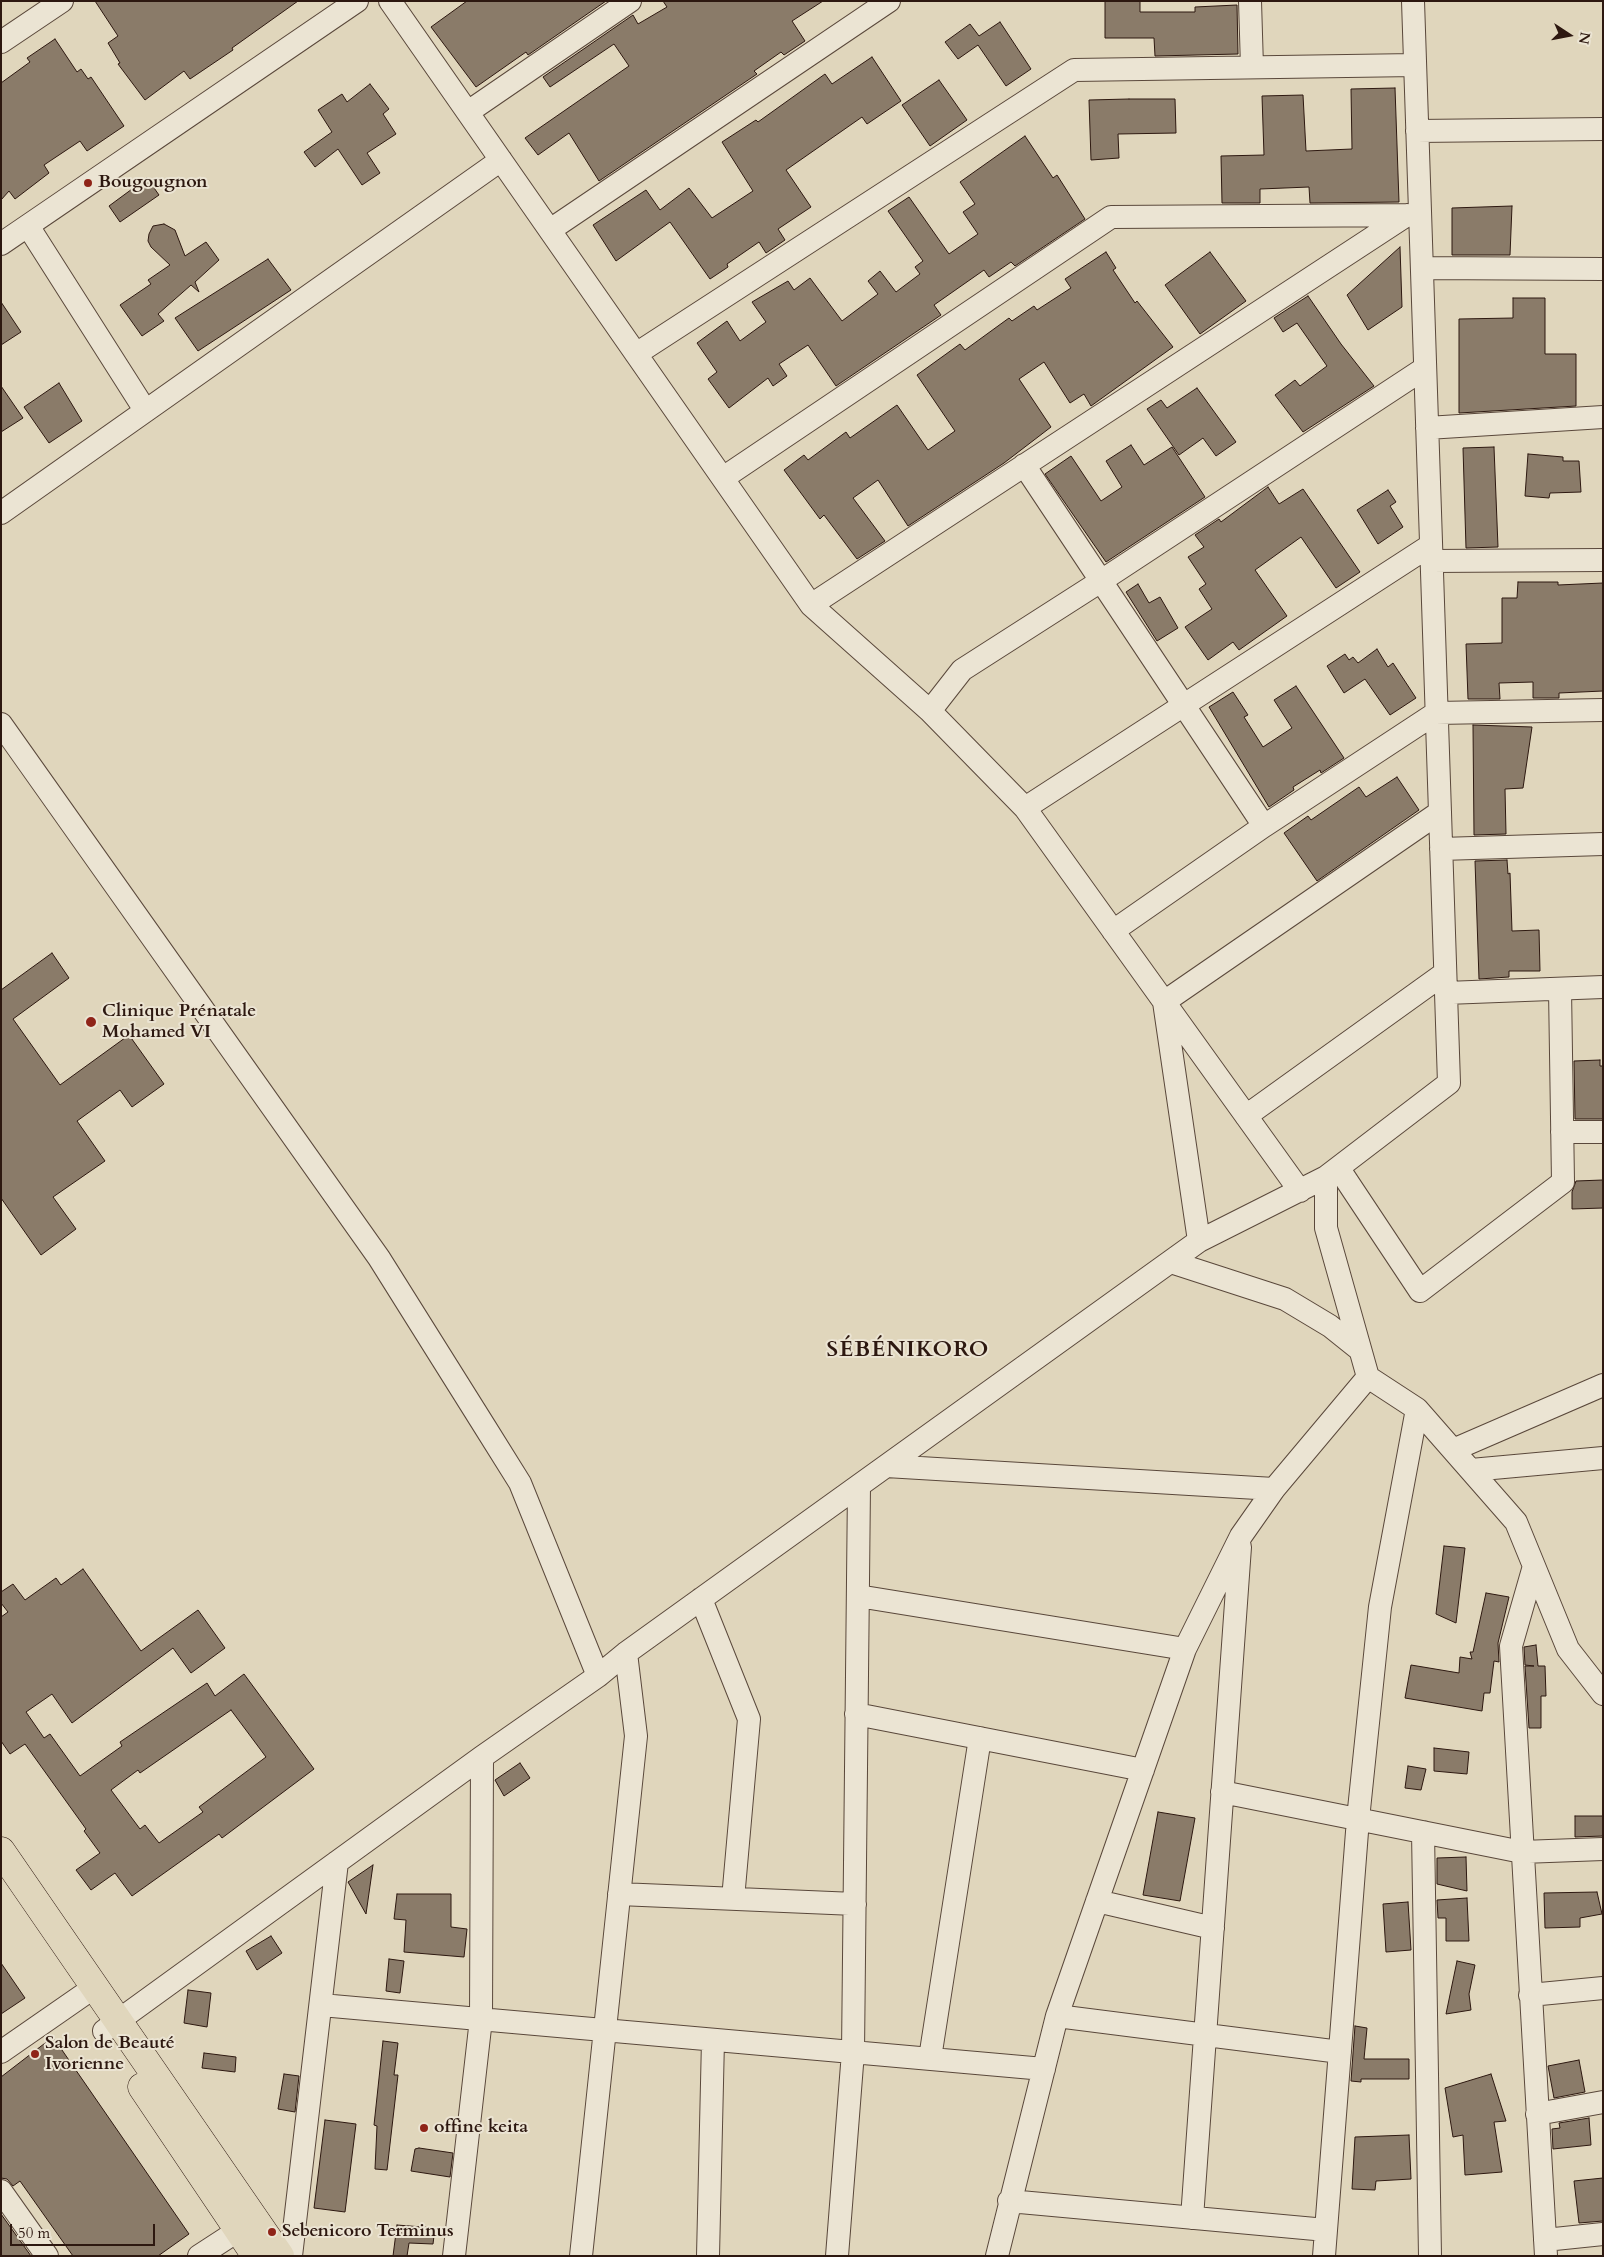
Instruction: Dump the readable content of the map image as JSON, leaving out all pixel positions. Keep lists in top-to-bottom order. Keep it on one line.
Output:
{"districts":["SÉBÉNIKORO"],"places":["Bougougnon","Clinique Prénatale Mohamed VI","Salon de Beauté Ivorienne","offine keita","Sebenicoro Terminus"],"scale_bar":"50 m","north":"right"}
